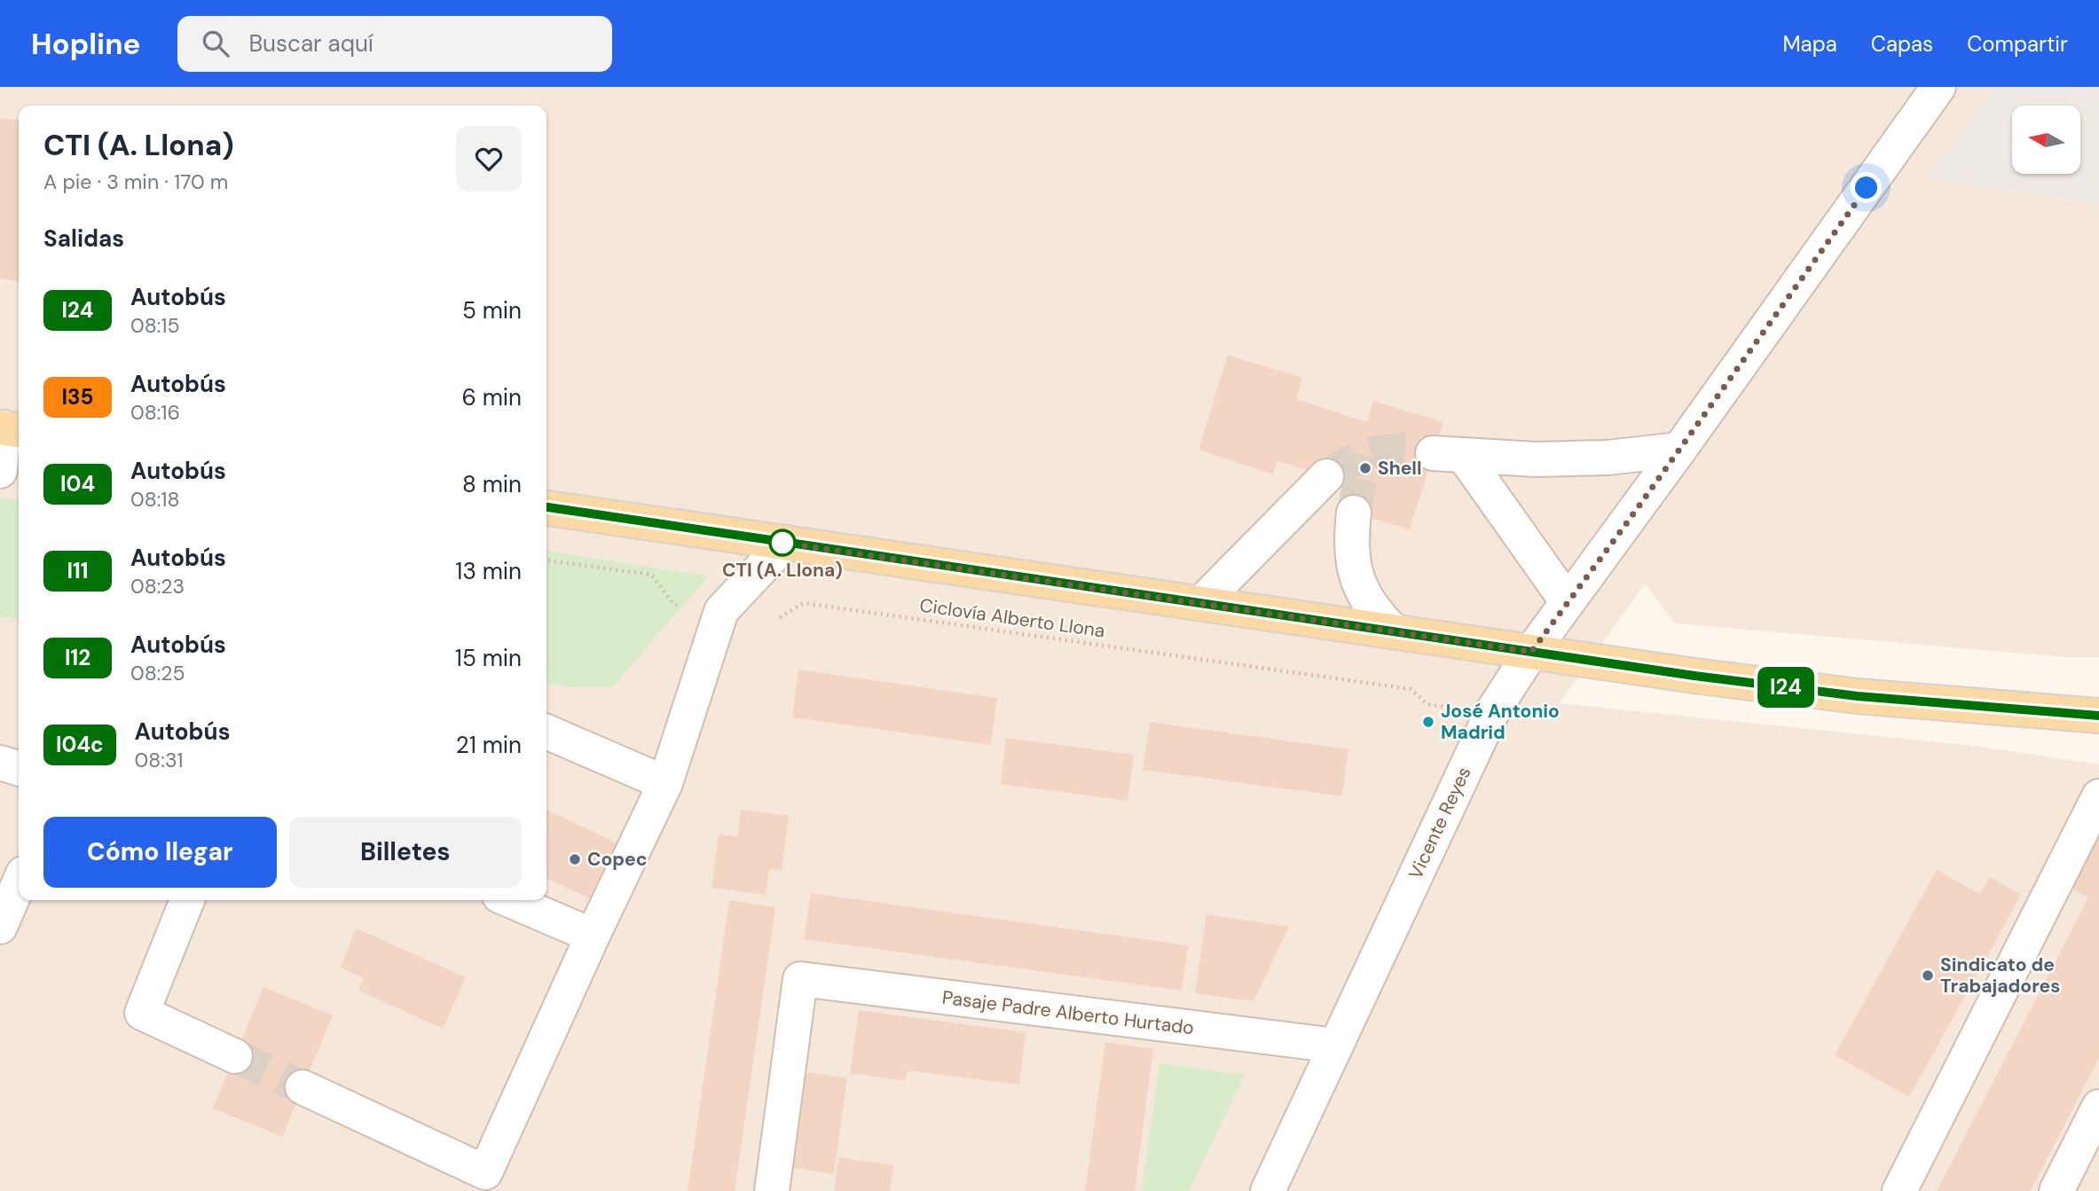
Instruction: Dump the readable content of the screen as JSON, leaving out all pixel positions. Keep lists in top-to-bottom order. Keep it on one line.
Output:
{"streets":{"street":["Vicente Reyes","Pasaje Padre Alberto Hurtado"],"path":["Ciclovía Alberto Llona"]},"crossings":[["Ciclovía Alberto Llona","Vicente Reyes"],["Vicente Reyes","Pasaje Padre Alberto Hurtado"]],"places":["Shell","CTI (A. Llona)","José Antonio Madrid","Copec","Sindicato de Trabajadores"],"lines":["bus line I24"],"north":"left","page":{"header":"Hopline","search":"Buscar aquí","nav":["Mapa","Capas","Compartir"],"on_map":"I24","heading":[["CTI (A. Llona)","A pie · 3 min · 170 m"],"Salidas"],"list":[{"mark":"I24","name":"Autobús","note":"08:15","value":"5 min"},{"mark":"I35","name":"Autobús","note":"08:16","value":"6 min"},{"mark":"I04","name":"Autobús","note":"08:18","value":"8 min"},{"mark":"I11","name":"Autobús","note":"08:23","value":"13 min"},{"mark":"I12","name":"Autobús","note":"08:25","value":"15 min"},{"mark":"I04c","name":"Autobús","note":"08:31","value":"21 min"}],"buttons":["Cómo llegar","Billetes"]}}
